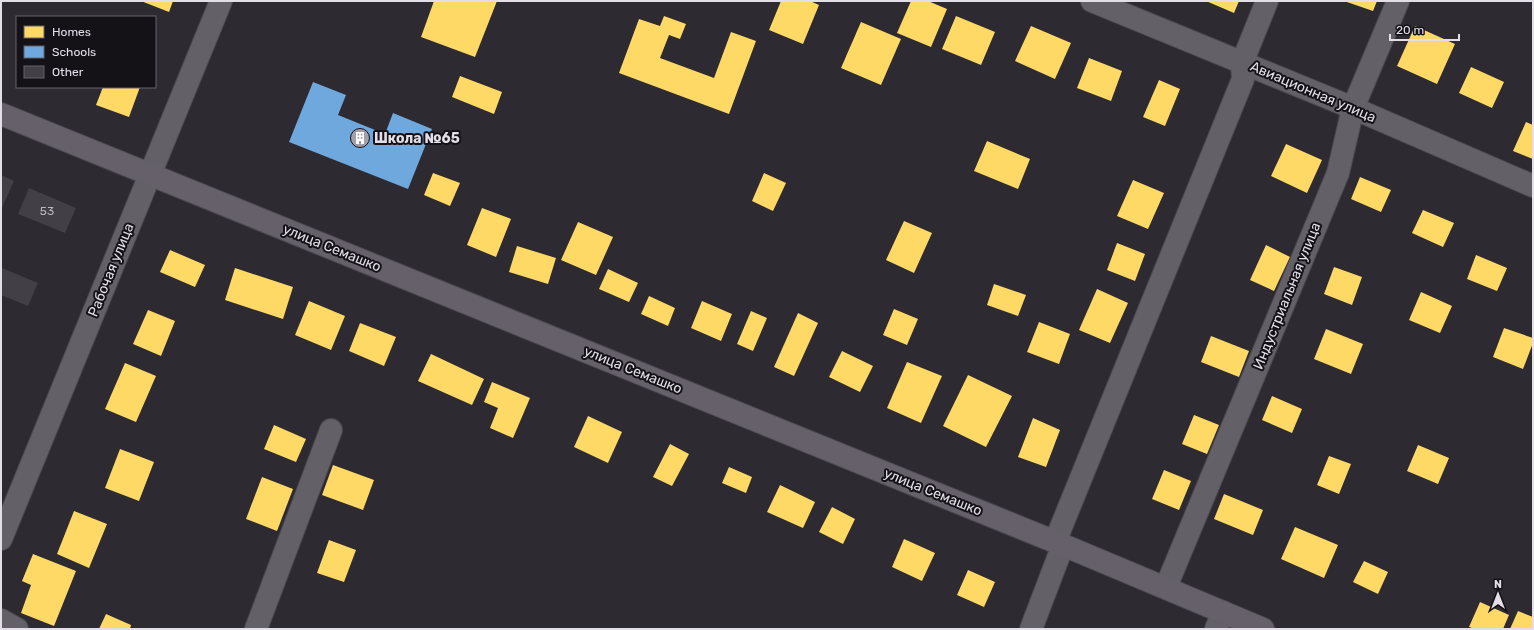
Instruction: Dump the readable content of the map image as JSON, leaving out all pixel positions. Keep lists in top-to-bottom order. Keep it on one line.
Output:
{"streets":{"main road":["улица Семашко"],"street":["Авиационная улица","Рабочая улица","Индустриальная улица"]},"crossings":[["Авиационная улица","Индустриальная улица"],["улица Семашко","Рабочая улица"],["улица Семашко","Индустриальная улица"]],"places":{"building":["Школа №65"]},"house_numbers":["53"],"legend":["Homes","Schools","Other"],"scale_bar":"20 m","north":"top"}
